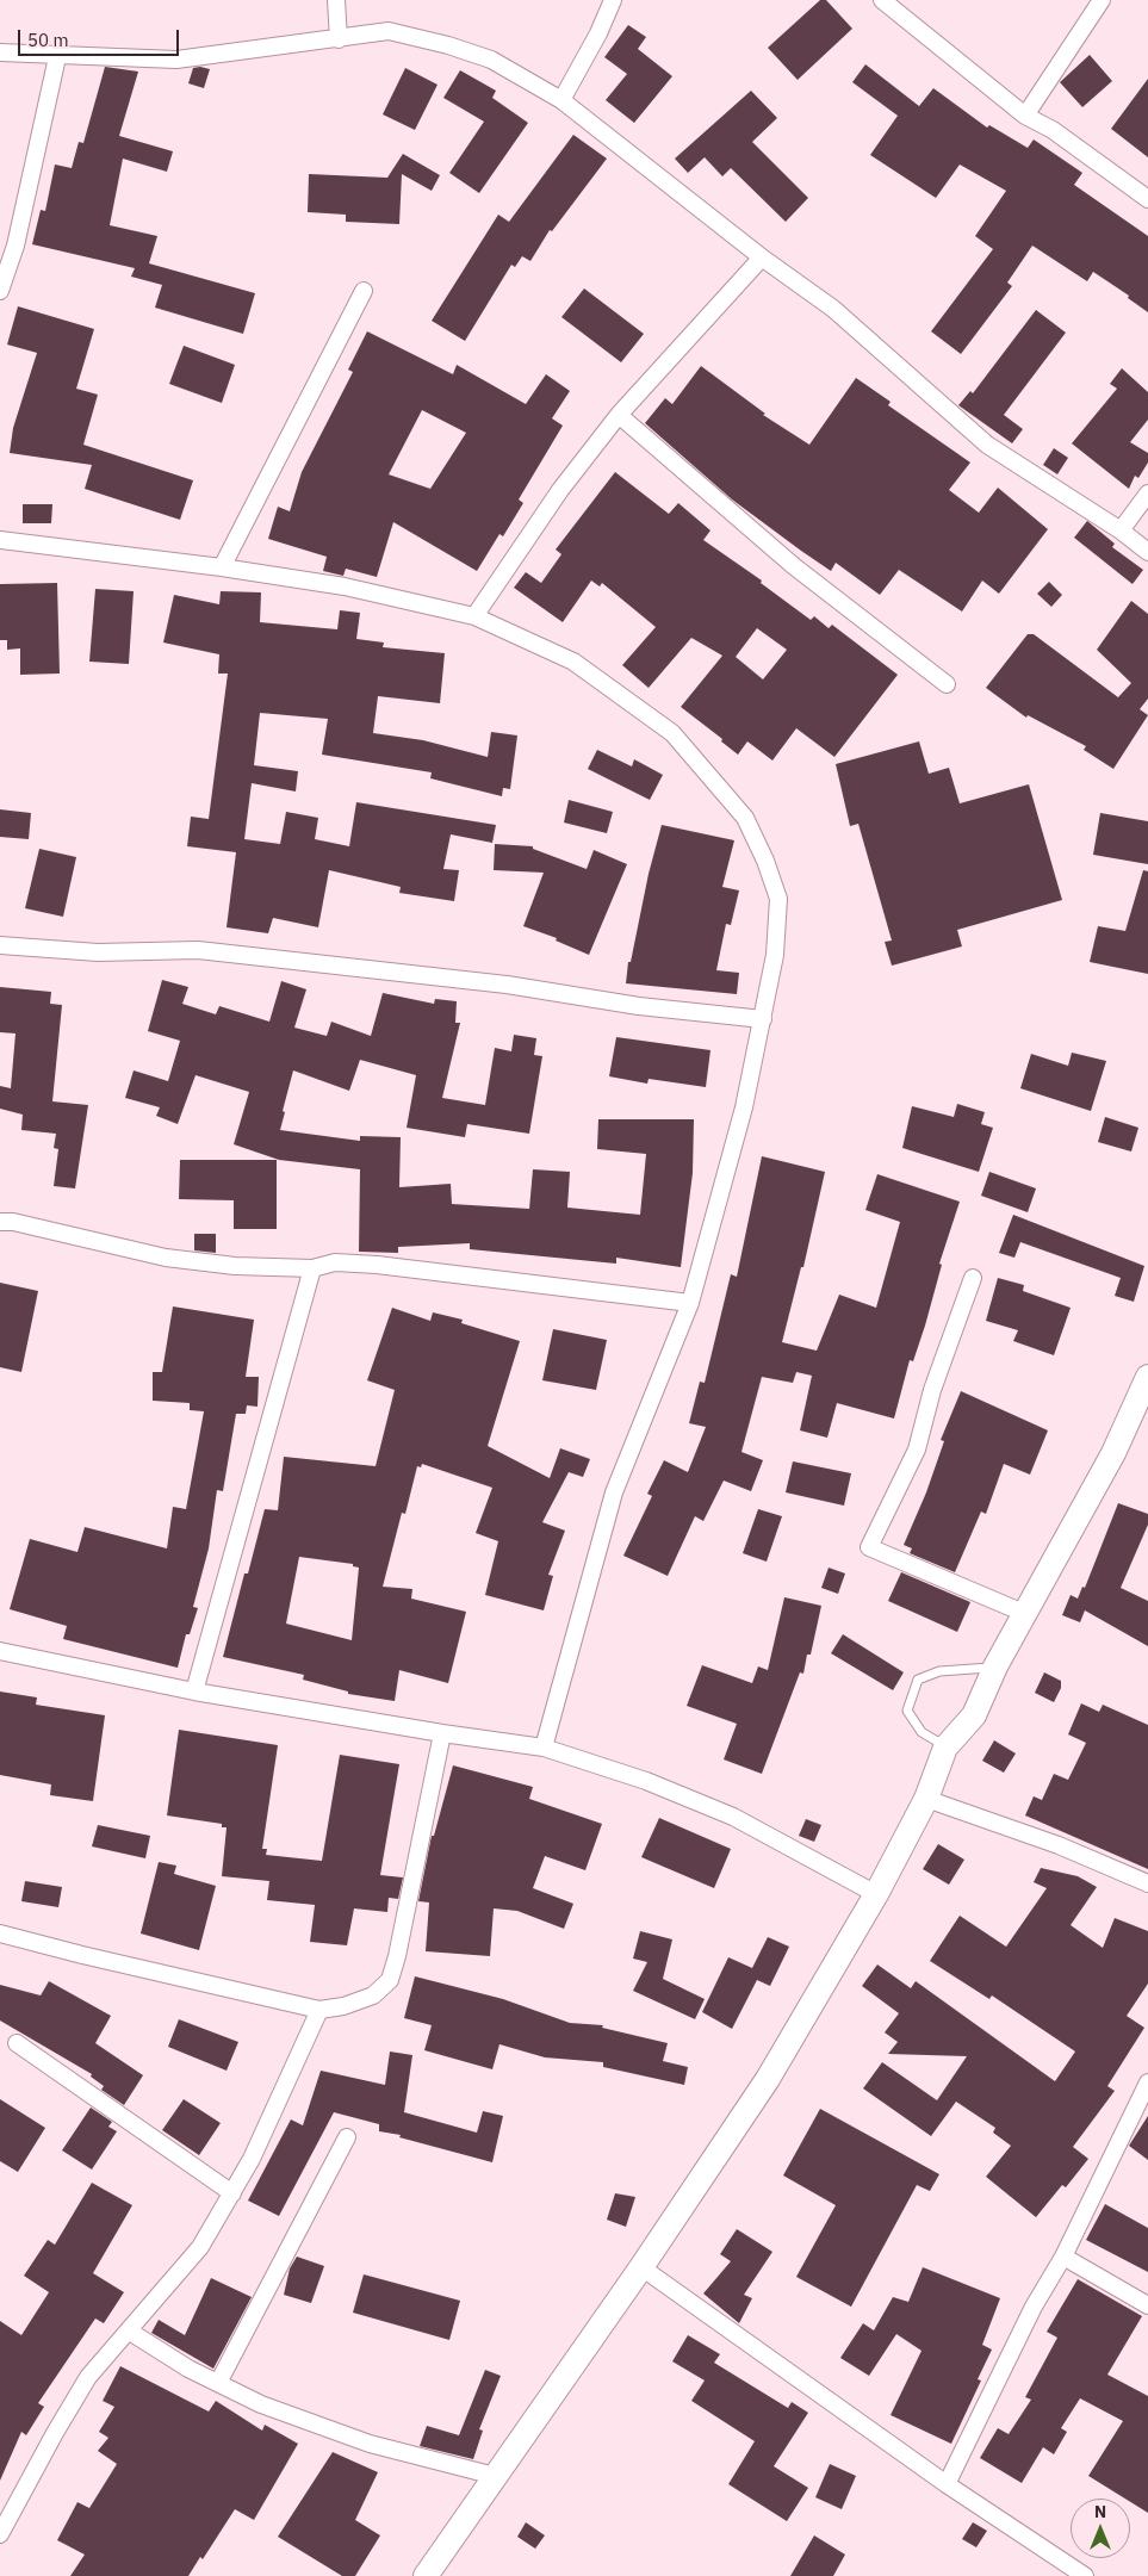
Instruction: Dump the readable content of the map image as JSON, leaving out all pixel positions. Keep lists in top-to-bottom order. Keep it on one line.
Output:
{"scale_bar":"50 m","north":"top"}
